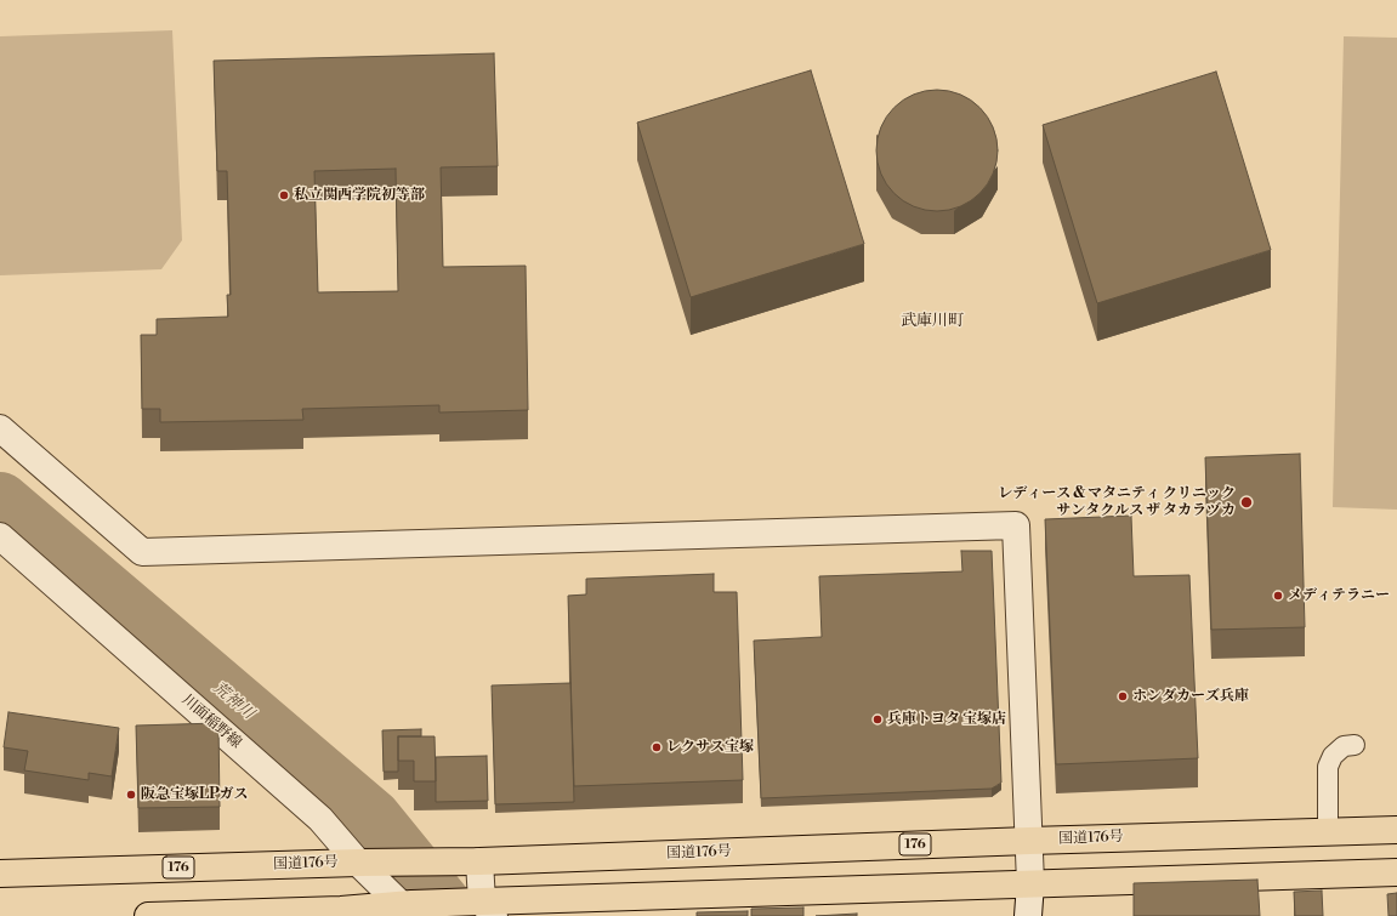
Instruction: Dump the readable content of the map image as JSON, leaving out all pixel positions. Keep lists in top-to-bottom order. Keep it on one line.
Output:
{"streets":{"highway":["国道176号","176"],"street":["川面稲野線"]},"crossings":[["川面稲野線","国道176号"]],"districts":["武庫川町"],"water":["荒神川"],"places":["私立関西学院初等部","レディース & マタニティ クリニック サンタクルス ザ タカラヅカ","メディテラニー","ホンダカーズ兵庫","兵庫トヨタ 宝塚店","レクサス宝塚","阪急宝塚LPガス"]}
